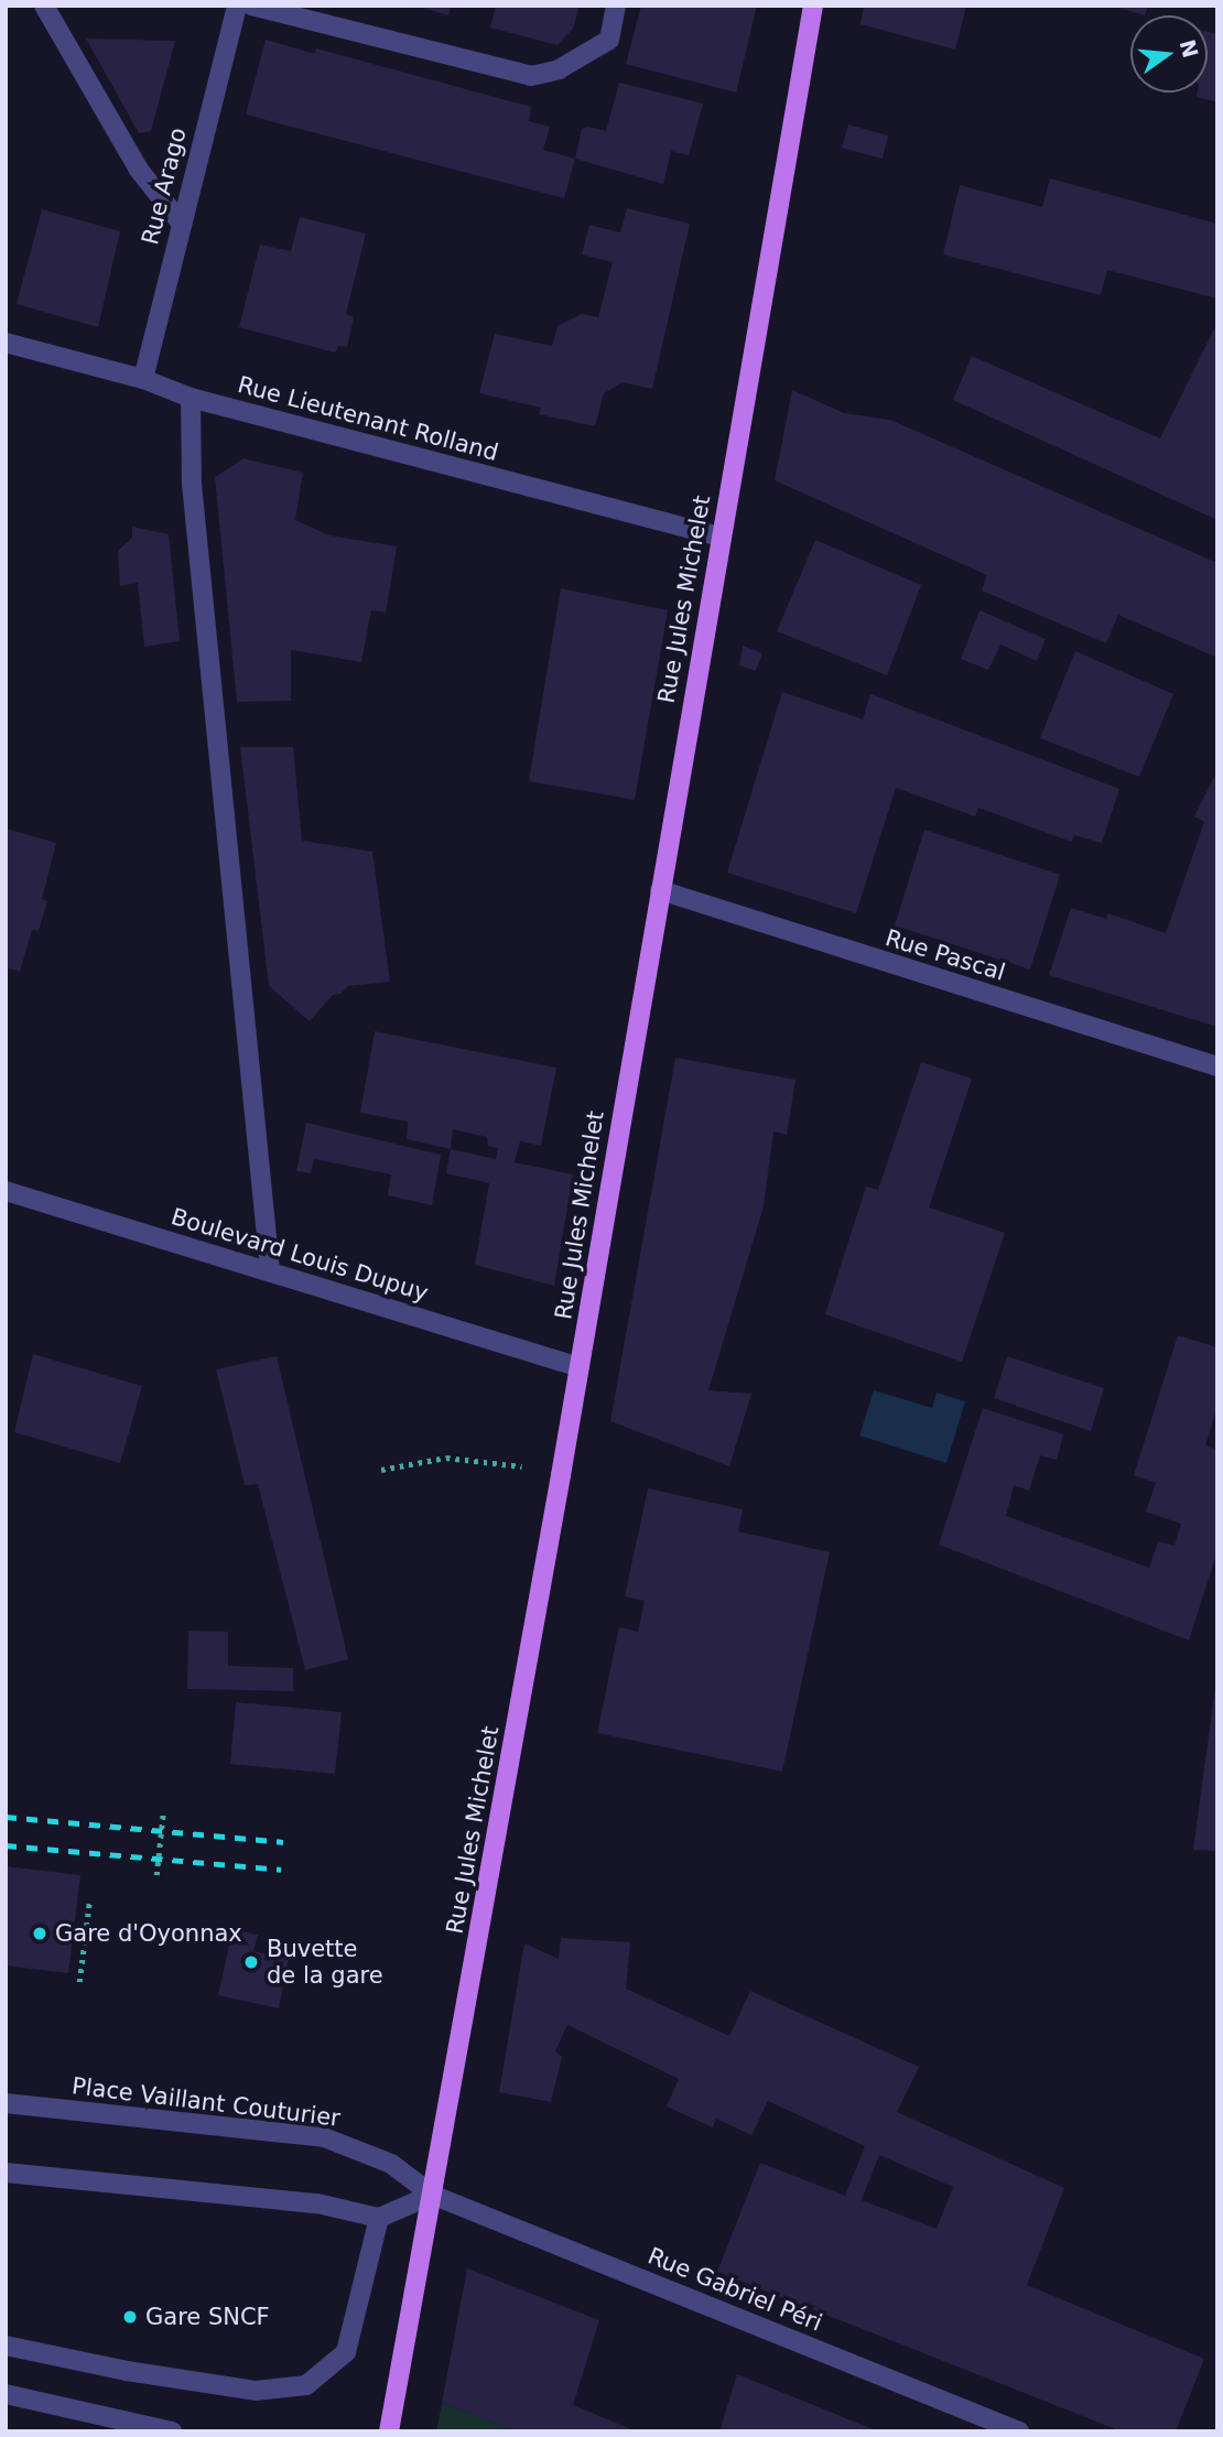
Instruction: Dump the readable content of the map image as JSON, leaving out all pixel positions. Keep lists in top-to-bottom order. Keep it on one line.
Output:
{"streets":{"main road":["Rue Jules Michelet"],"street":["Rue Arago","Rue Lieutenant Rolland","Rue Pascal","Boulevard Louis Dupuy","Place Vaillant Couturier","Rue Gabriel Péri"]},"crossings":[["Rue Arago","Rue Lieutenant Rolland"],["Rue Lieutenant Rolland","Rue Jules Michelet"],["Rue Jules Michelet","Rue Pascal"],["Rue Jules Michelet","Boulevard Louis Dupuy"],["Rue Jules Michelet","Place Vaillant Couturier"],["Rue Jules Michelet","Rue Gabriel Péri"],["Place Vaillant Couturier","Rue Gabriel Péri"]],"places":["Gare d'Oyonnax","Buvette de la gare","Gare SNCF"],"north":"right"}
